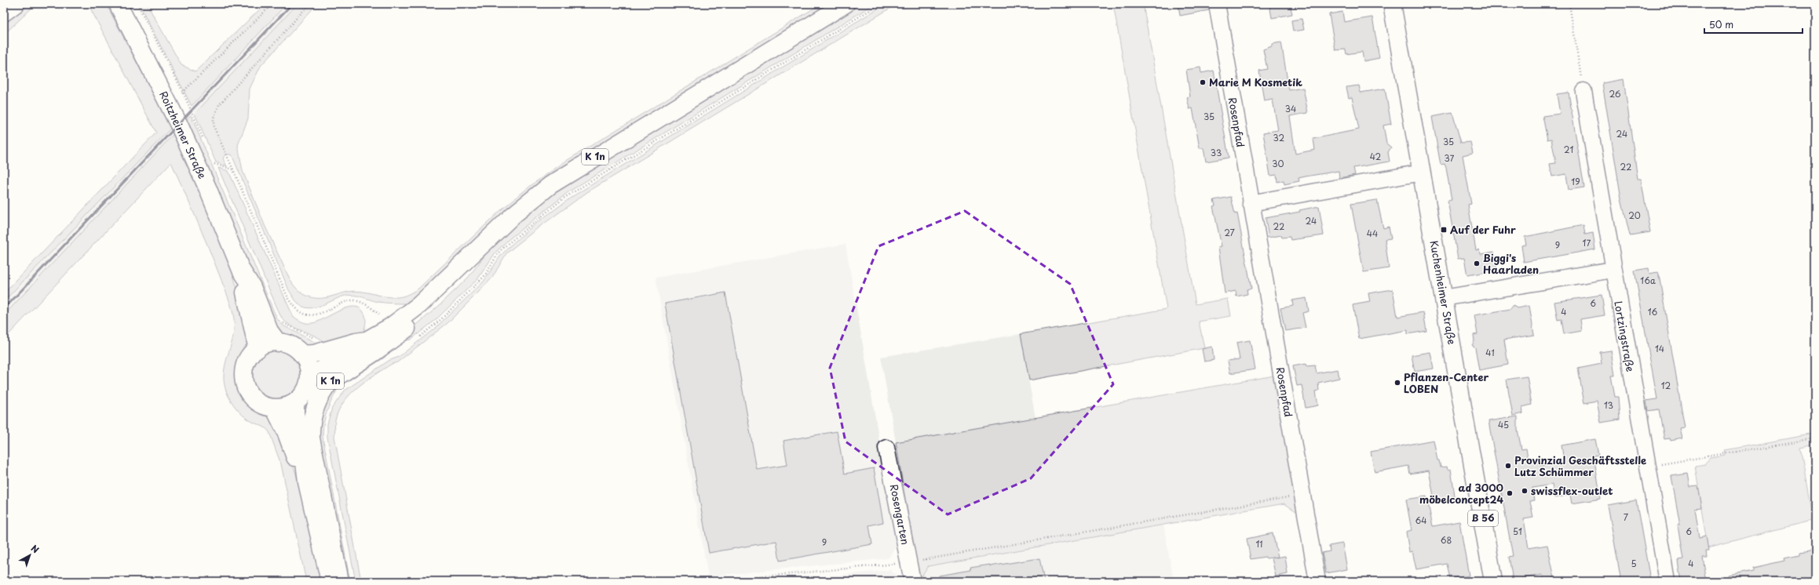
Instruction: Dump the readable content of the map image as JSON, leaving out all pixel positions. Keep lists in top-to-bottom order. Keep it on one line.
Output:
{"streets":{"main road":["Roitzheimer Straße","K 1n","Kuchenheimer Straße","B 56"],"street":["Rosenpfad","Lortzingstraße","Rosengarten"]},"crossings":[["Roitzheimer Straße","K 1n"]],"places":{"other":["Marie M Kosmetik","Biggi's Haarladen","Pflanzen-Center LOBEN","Provinzial Geschäftsstelle Lutz Schümmer","swissflex-outlet","ad 3000 möbelconcept24"],"transit":["Auf der Fuhr"]},"house_numbers":["26","34","35","24","32","35","21","33","42","37","30","22","19","20","24","22","27","44","17","9","16a","6","4","16","14","41","12","13","45","7","64","51","6","68","9","11","5","4"],"scale_bar":"50 m","north":"top right"}
